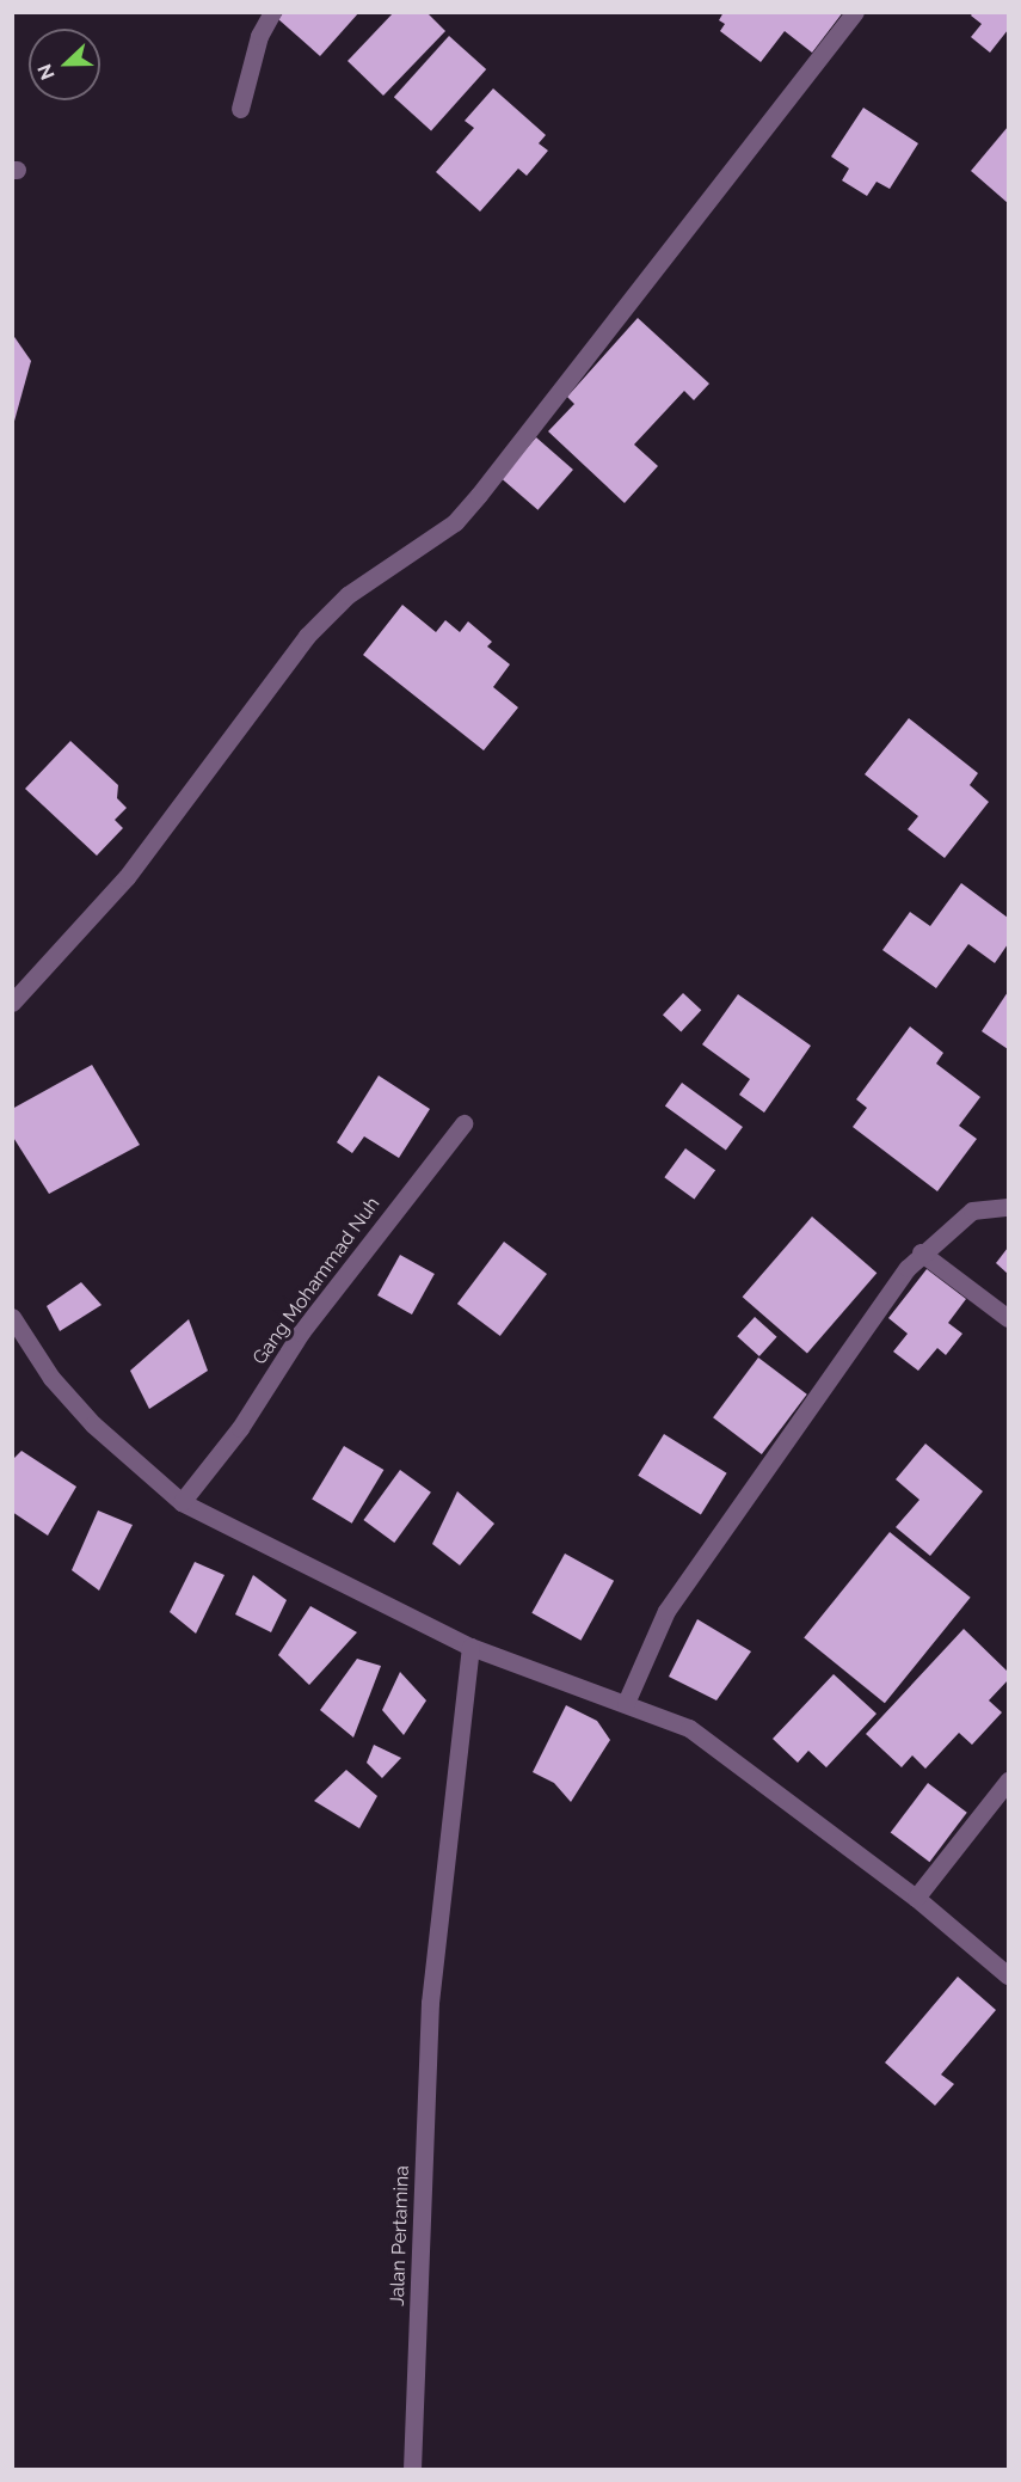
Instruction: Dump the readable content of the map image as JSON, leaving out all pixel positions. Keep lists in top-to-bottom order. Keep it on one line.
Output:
{"streets":{"street":["Gang Mohammad Nuh","Jalan Pertamina"]},"north":"left"}
